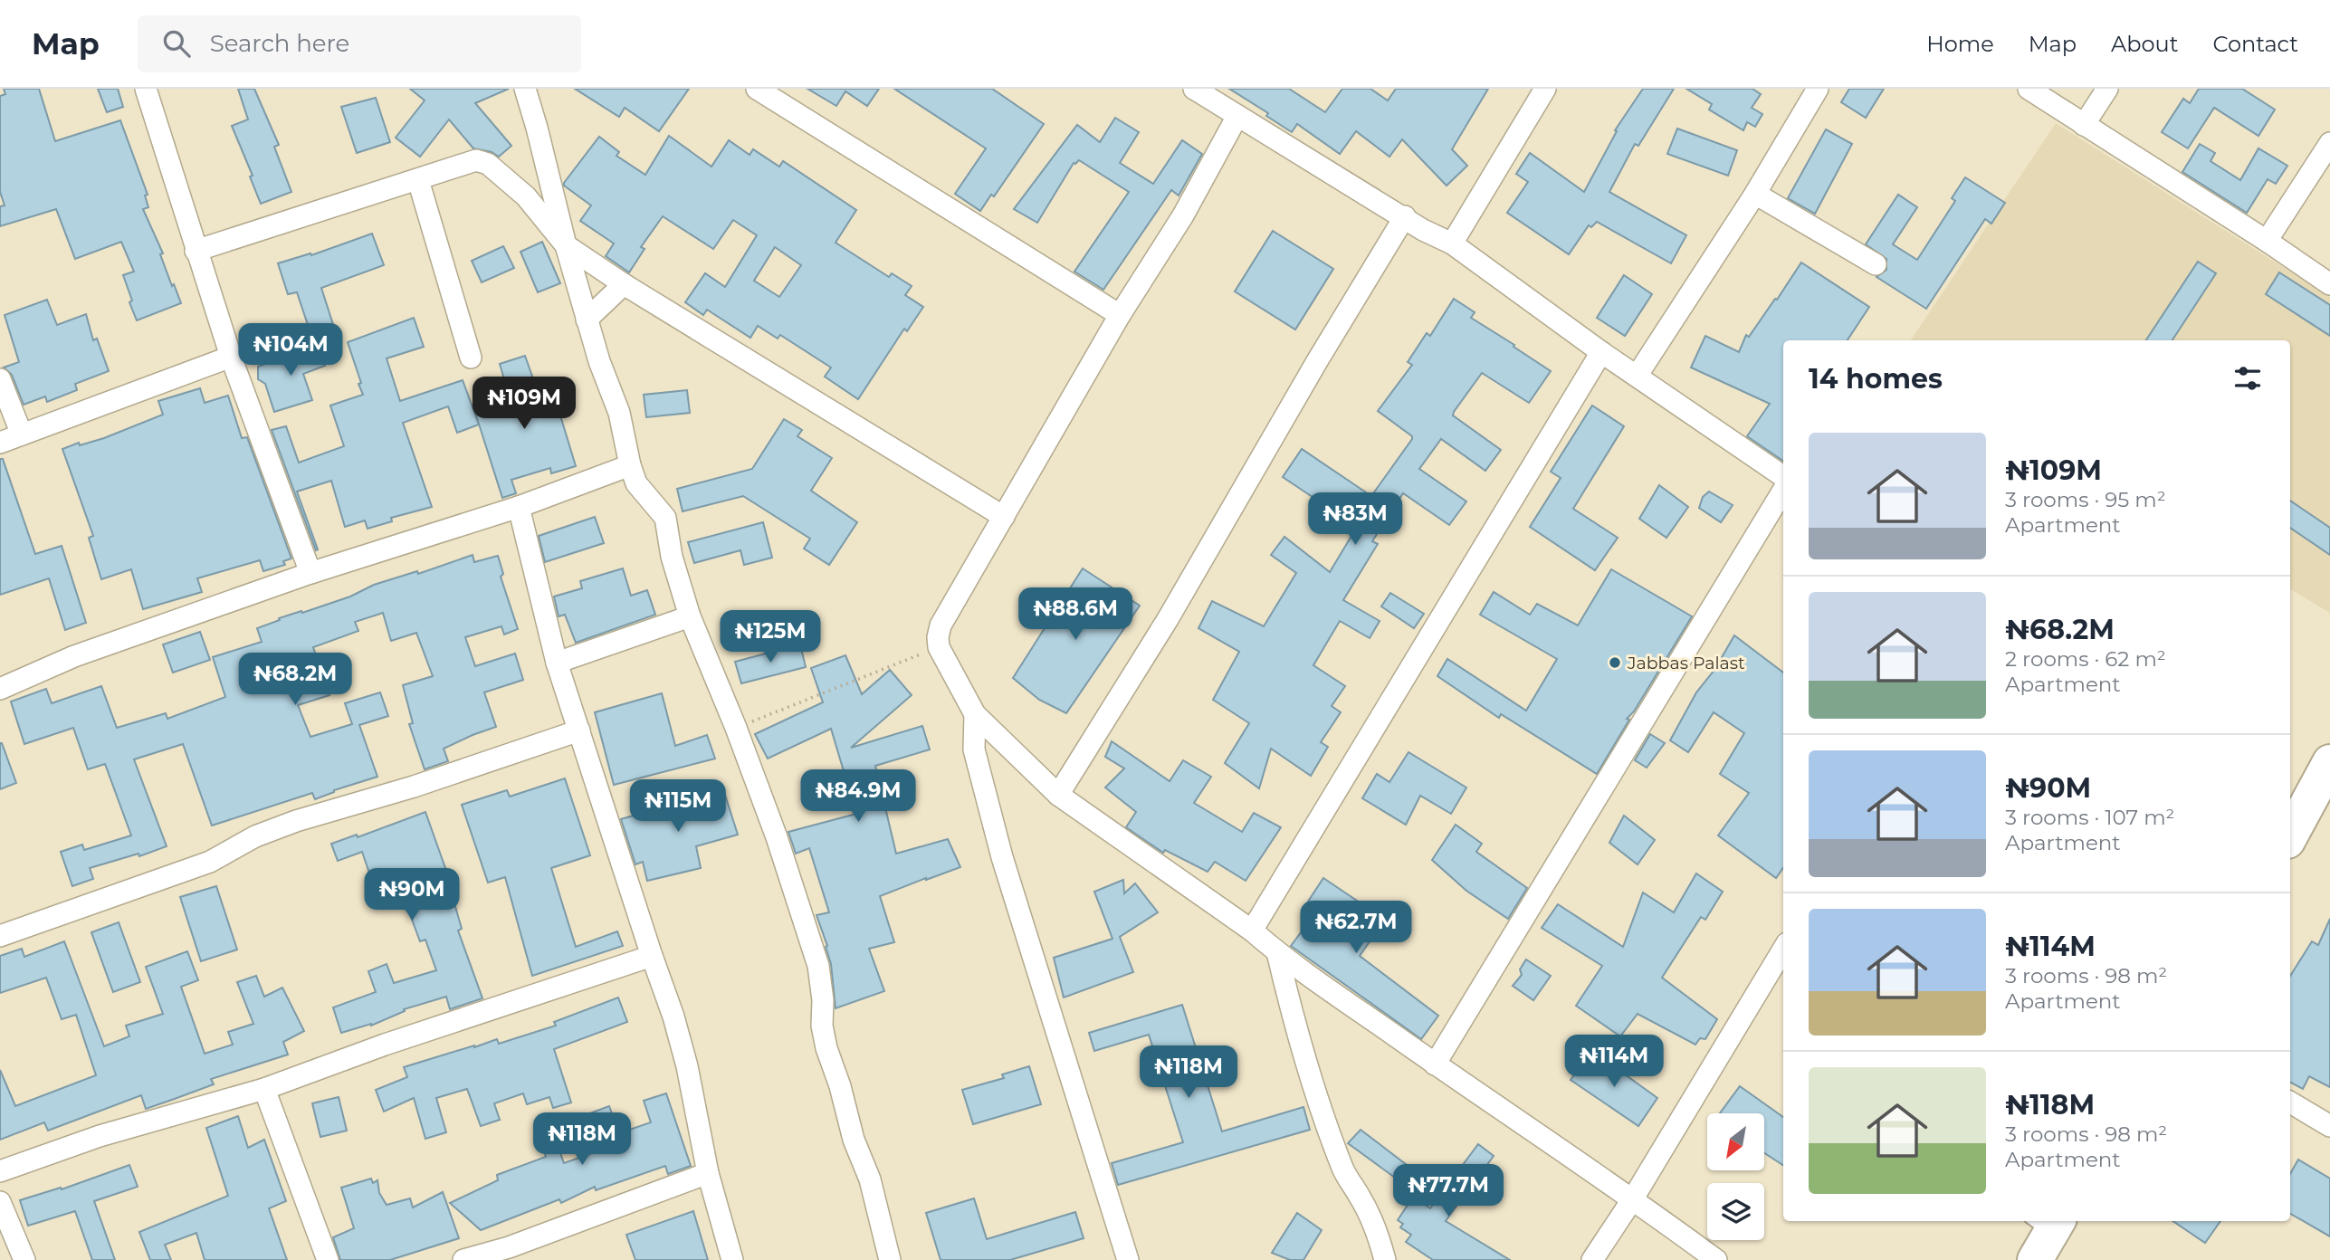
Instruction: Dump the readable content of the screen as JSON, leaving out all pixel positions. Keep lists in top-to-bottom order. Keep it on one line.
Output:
{"places":["Jabbas Palast"],"north":"bottom left","page":{"header":"Map","search":"Search here","nav":["Home","Map","About","Contact"],"price":["₦104M","₦109M","₦83M","₦88.6M","₦125M","₦68.2M","₦84.9M","₦115M","₦90M","₦62.7M","₦114M","₦118M","₦118M","₦77.7M"],"heading":"14 homes","list":[{"name":"₦109M","note":"3 rooms · 95 m² · Apartment"},{"name":"₦68.2M","note":"2 rooms · 62 m² · Apartment"},{"name":"₦90M","note":"3 rooms · 107 m² · Apartment"},{"name":"₦114M","note":"3 rooms · 98 m² · Apartment"},{"name":"₦118M","note":"3 rooms · 98 m² · Apartment"}]}}
